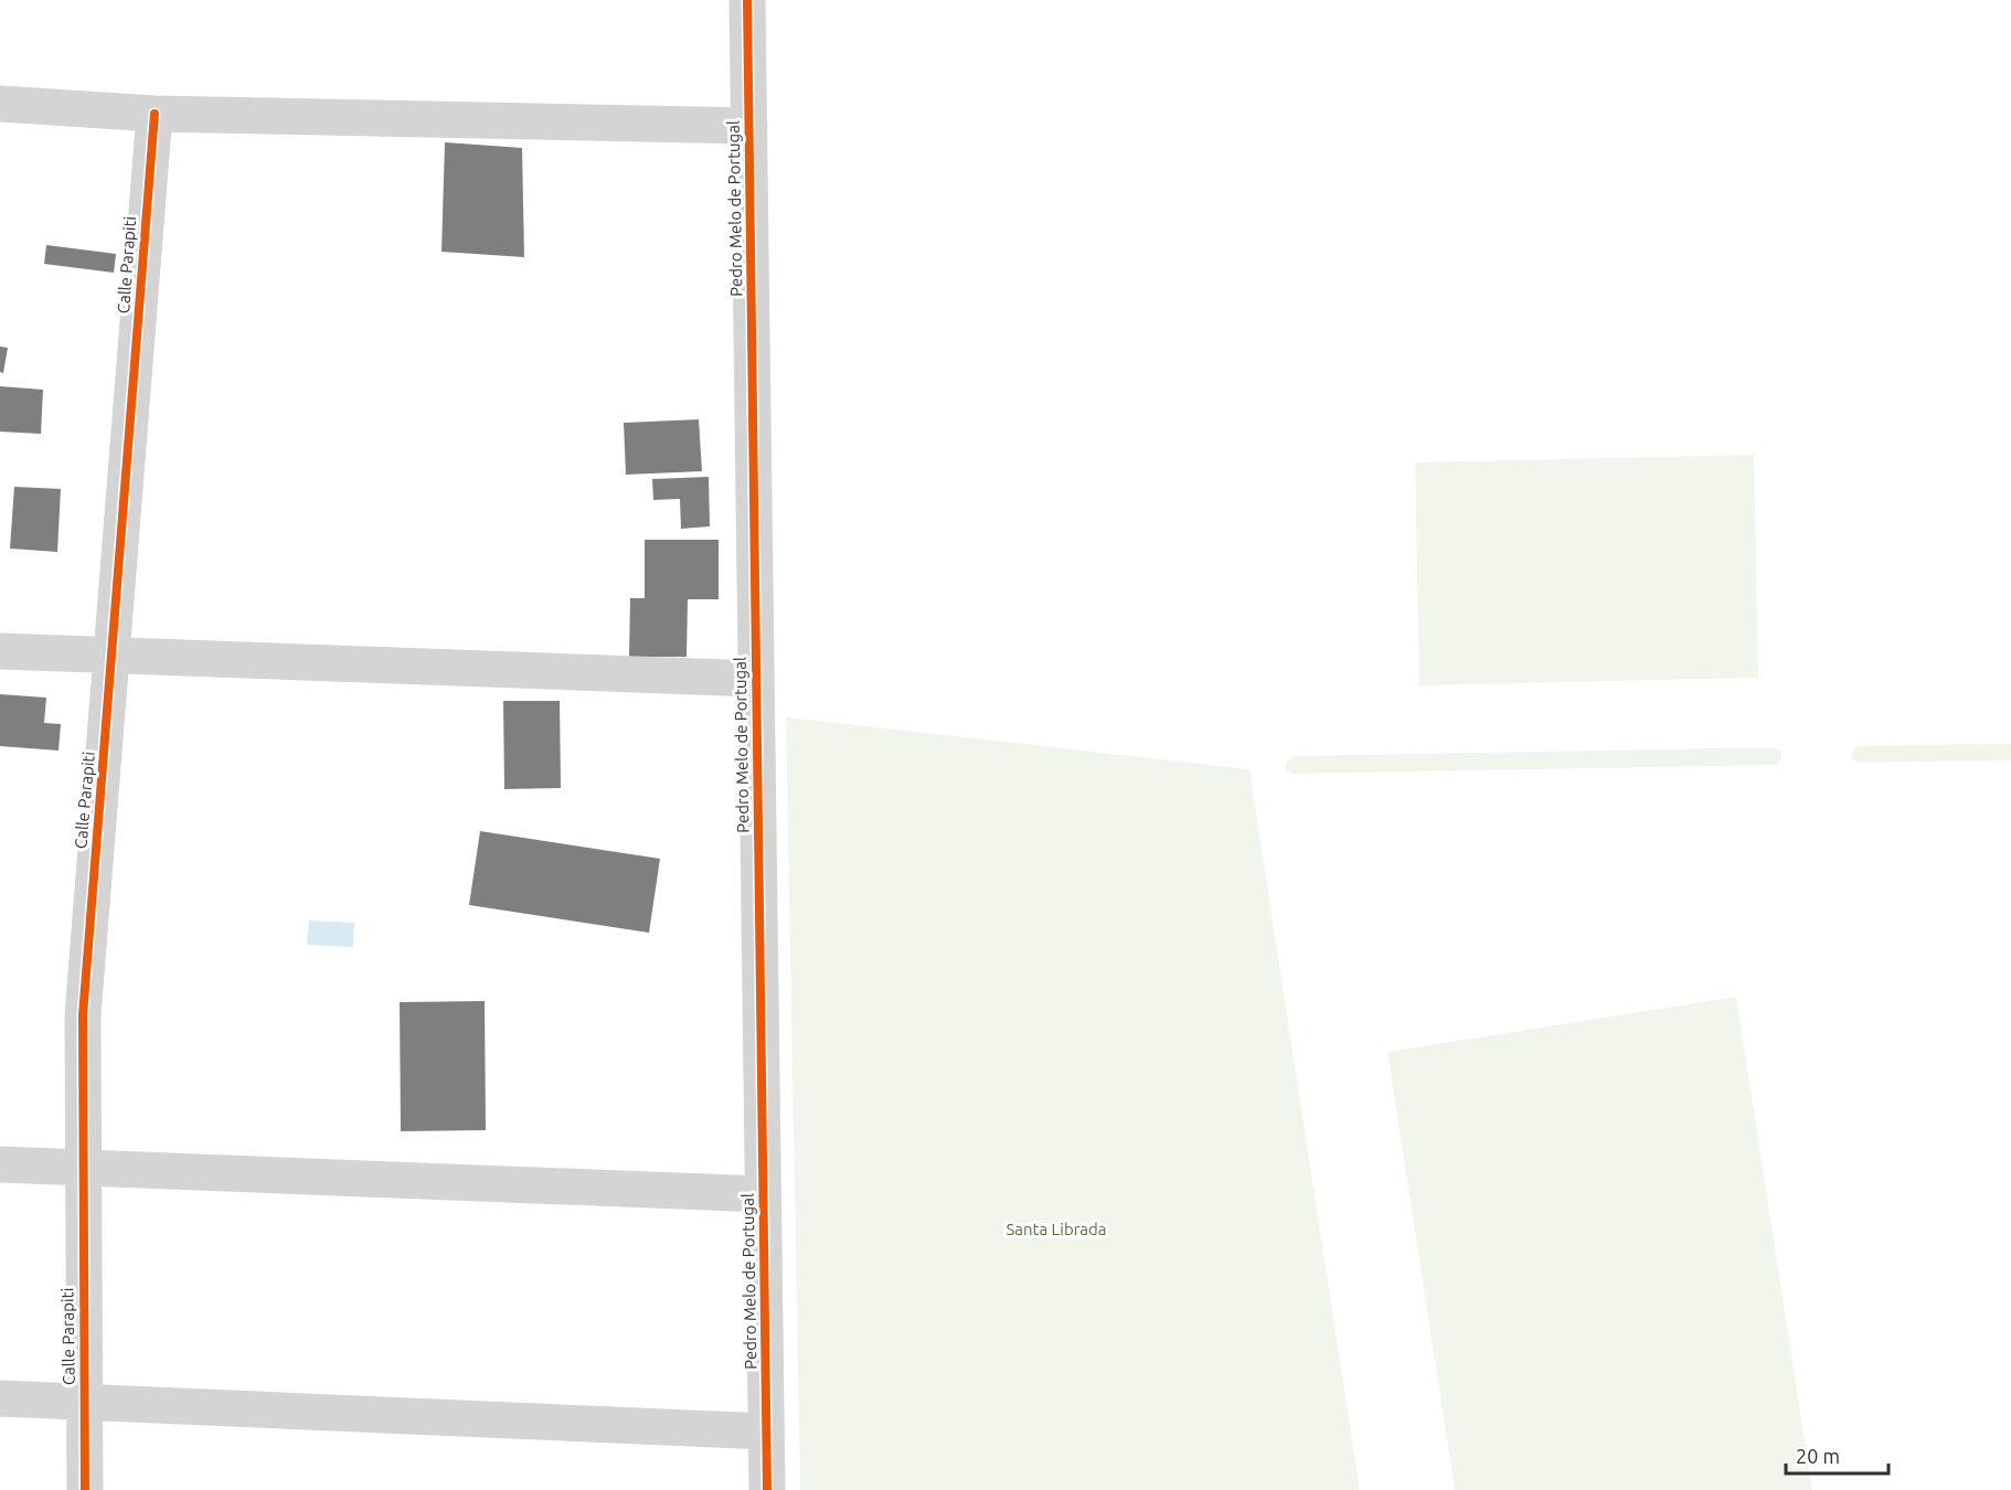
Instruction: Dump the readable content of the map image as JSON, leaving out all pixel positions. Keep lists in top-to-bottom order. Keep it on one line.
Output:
{"streets":{"street":["Pedro Melo de Portugal","Calle Parapiti"]},"parks":["Santa Librada"],"scale_bar":"20 m"}
